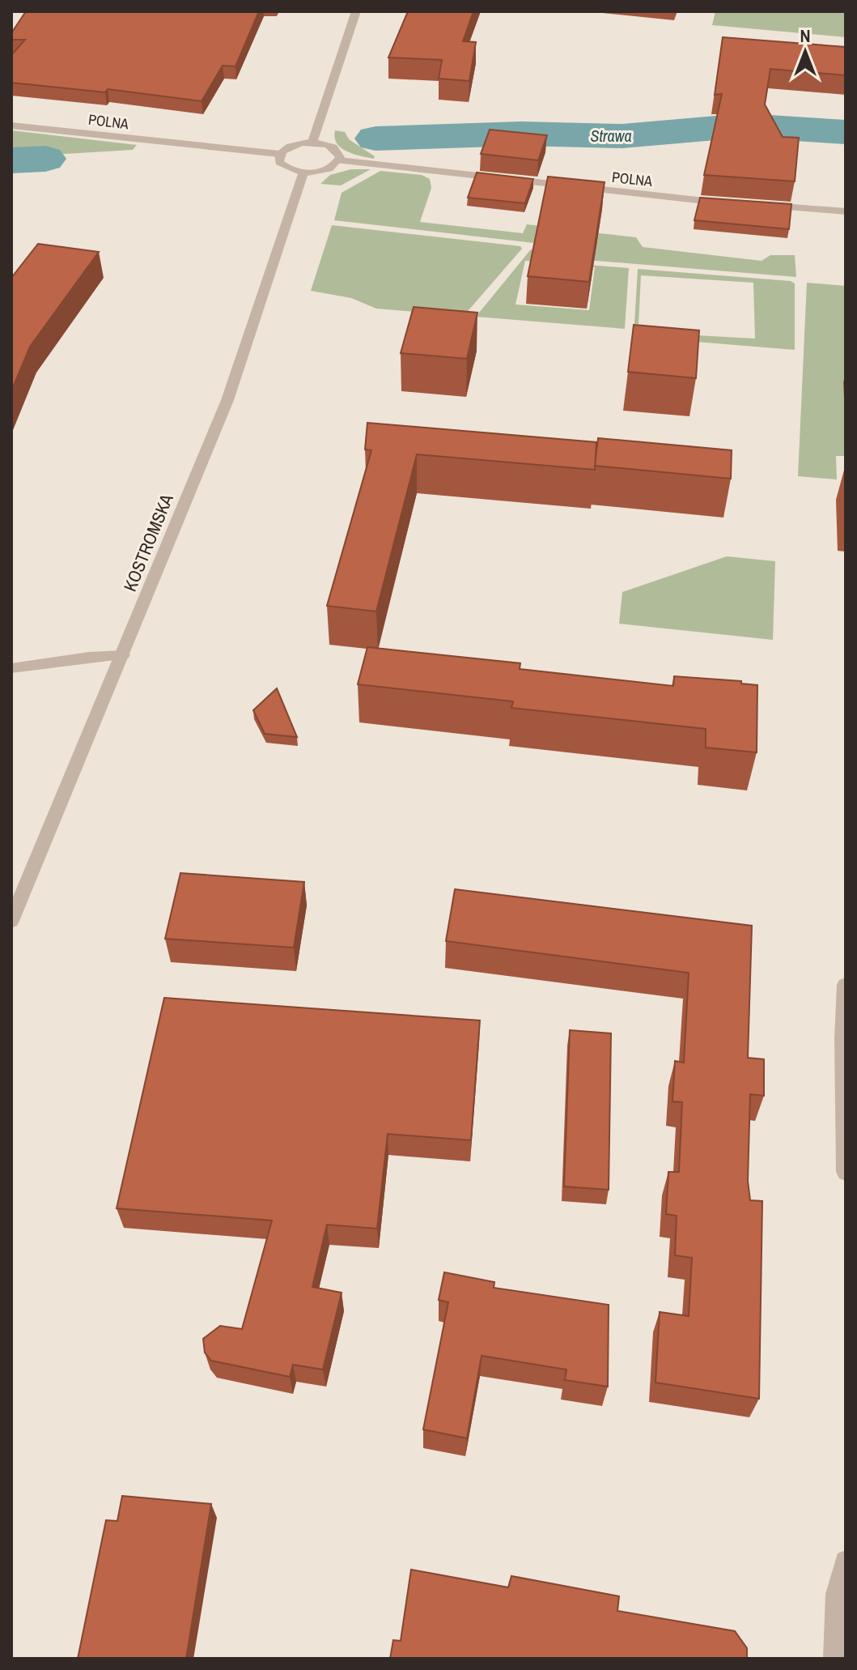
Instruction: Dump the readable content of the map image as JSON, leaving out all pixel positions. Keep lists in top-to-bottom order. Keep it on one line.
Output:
{"streets":{"street":["POLNA","KOSTROMSKA"]},"water":["Strawa"],"north":"top"}
